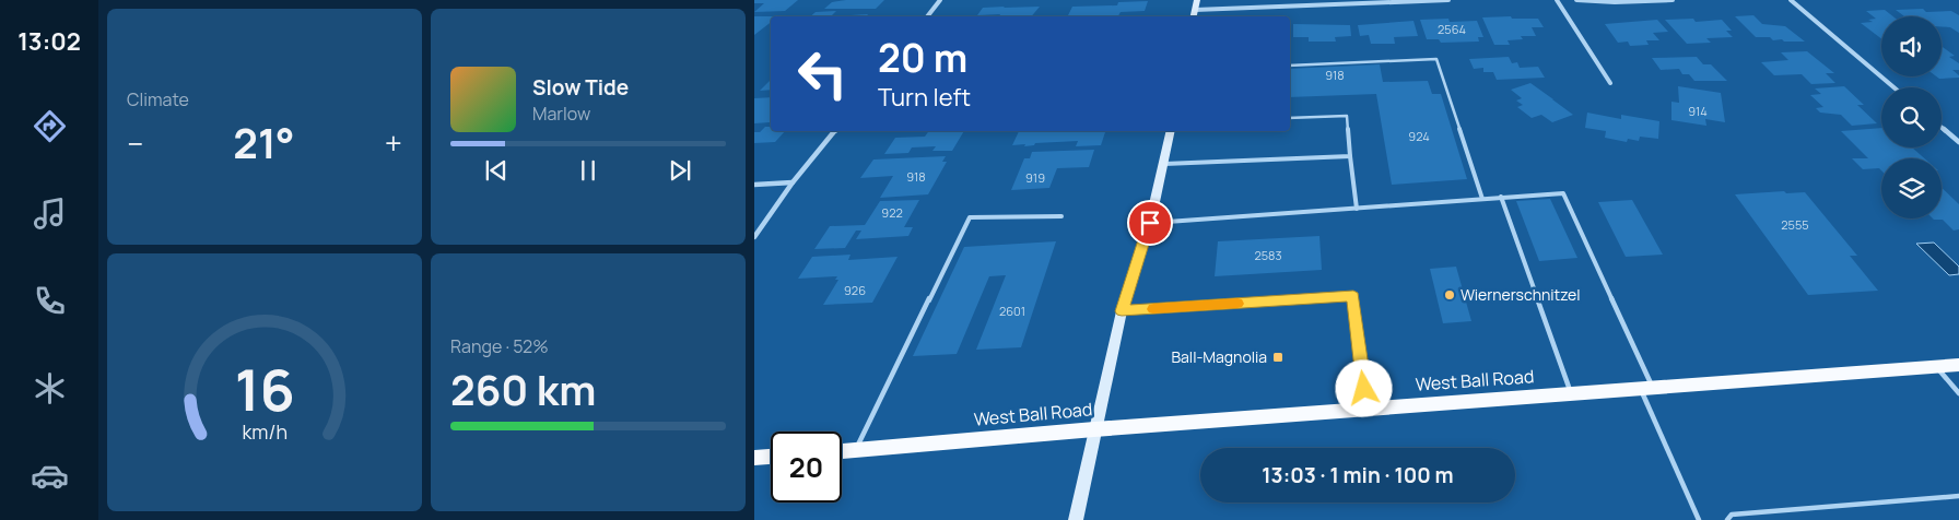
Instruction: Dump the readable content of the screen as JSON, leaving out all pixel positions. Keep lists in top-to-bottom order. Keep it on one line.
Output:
{"streets":{"main road":["West Ball Road"]},"places":{"other":["Wiernerschnitzel"],"transit":["Ball-Magnolia"]},"house_numbers":["2564","918","914","924","918","919","922","2555","2583","926","2601"],"page":{"tabs":"13:02","tile":["Climate",["Range · 52%","260 km"]],"turn":["20 m","Turn left"],"song":["Slow Tide","Marlow"],"heat":["−","21°","+"],"limit":"20","trip":"13:03 · 1 min · 100 m","gauge":["16","km/h"]}}
